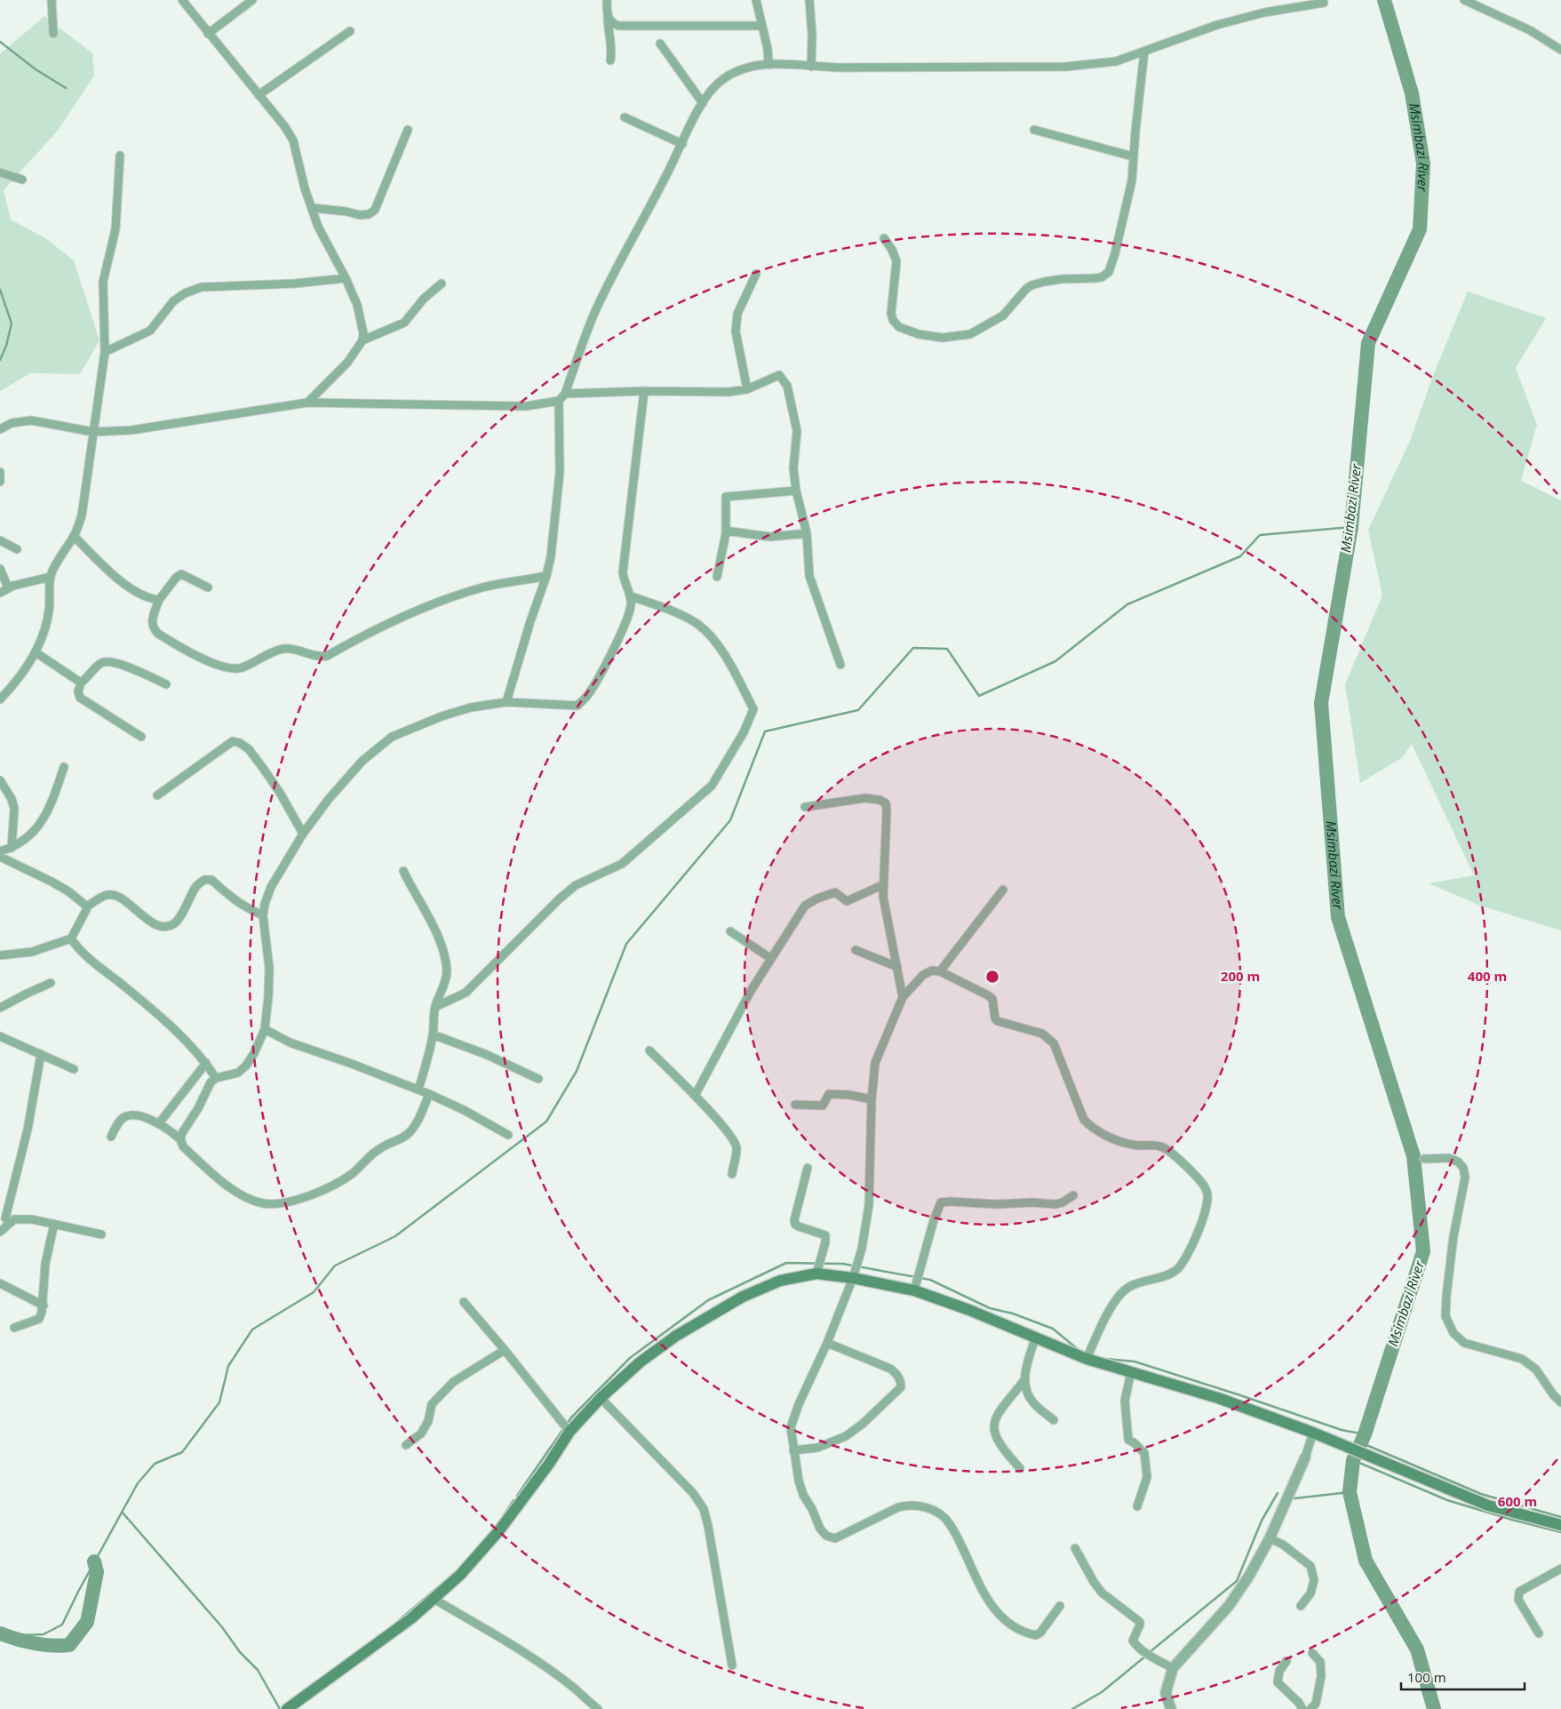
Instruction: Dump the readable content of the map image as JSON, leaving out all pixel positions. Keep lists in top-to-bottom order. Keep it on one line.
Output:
{"water":["Msimbazi River"],"scale_bar":"100 m","rings":["200 m","400 m","600 m"]}
